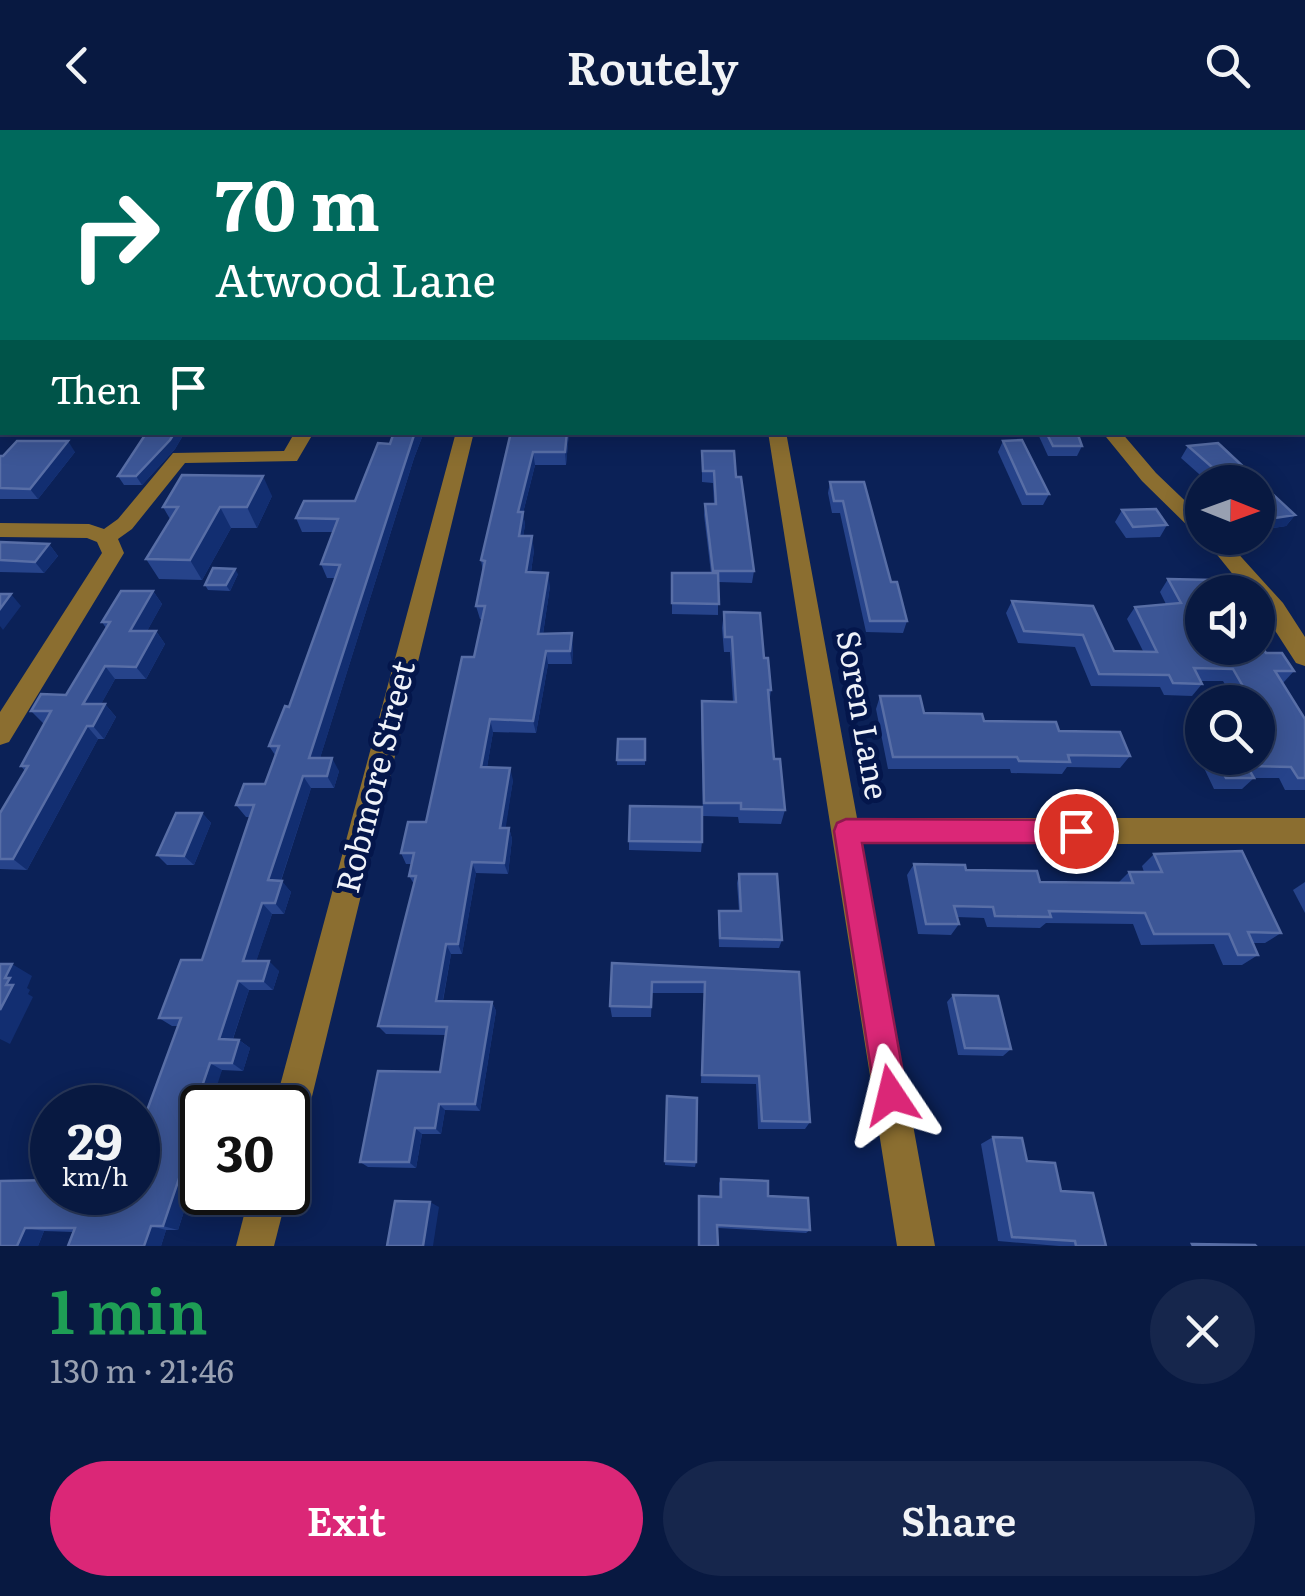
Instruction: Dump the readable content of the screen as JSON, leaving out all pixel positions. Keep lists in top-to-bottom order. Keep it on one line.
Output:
{"streets":{"street":["Soren Lane","Robmore Street"]},"north":"right","page":{"header":"Routely","turn":["70 m","Atwood Lane"],"then":"Then","speed":"29 km/h","limit":"30","heading":["1 min","130 m · 21:46"],"buttons":["Exit","Share"]}}
